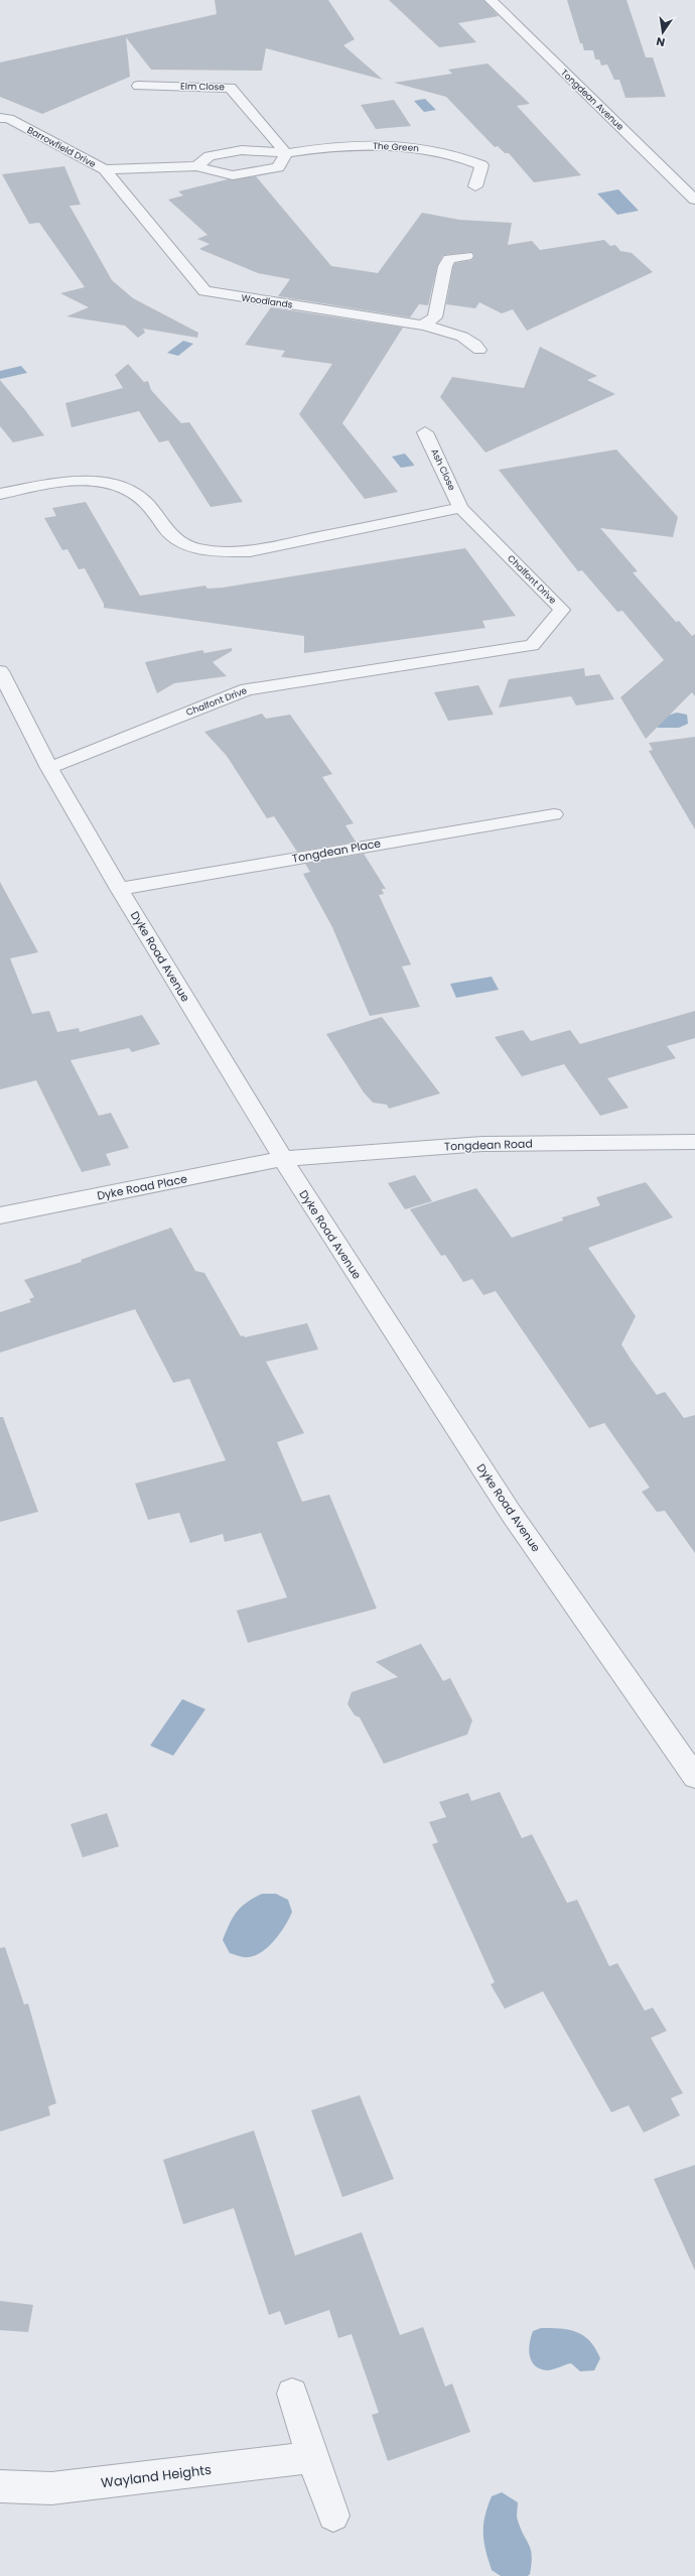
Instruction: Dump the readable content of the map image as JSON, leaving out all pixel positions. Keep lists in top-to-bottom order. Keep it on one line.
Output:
{"streets":{"street":["Elm Close","Tongdean Avenue","Barrowfield Drive","The Green","Woodlands","Ash Close","Chalfont Drive","Tongdean Place","Dyke Road Avenue","Tongdean Road","Dyke Road Place","Wayland Heights"]},"crossings":[["Elm Close","Barrowfield Drive"],["Elm Close","The Green"],["Barrowfield Drive","The Green"],["Barrowfield Drive","Woodlands"],["Ash Close","Chalfont Drive"],["Chalfont Drive","Dyke Road Avenue"],["Tongdean Place","Dyke Road Avenue"],["Dyke Road Avenue","Tongdean Road"],["Dyke Road Avenue","Dyke Road Place"],["Tongdean Road","Dyke Road Place"]],"north":"bottom"}
